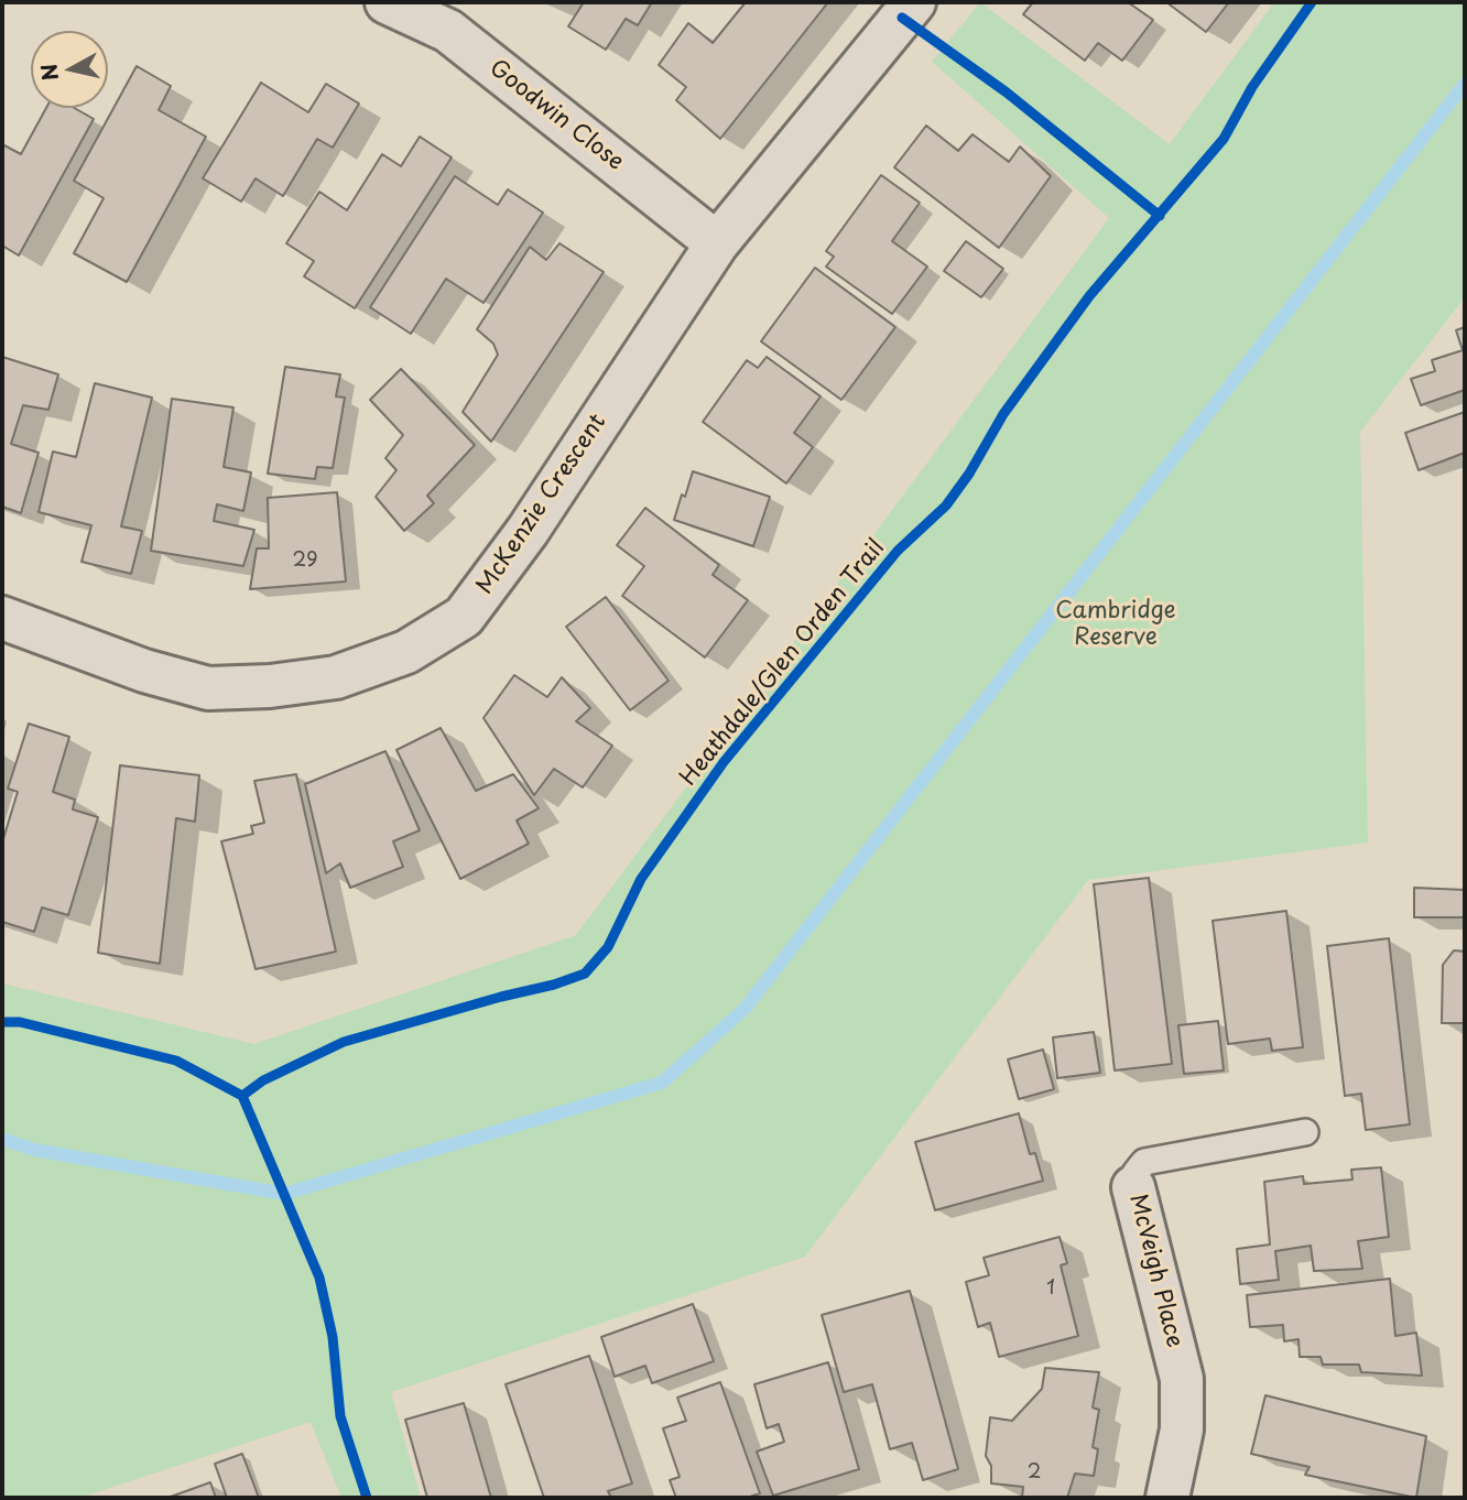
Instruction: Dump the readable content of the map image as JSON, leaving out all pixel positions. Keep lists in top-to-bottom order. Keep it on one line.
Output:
{"streets":{"street":["Goodwin Close","McKenzie Crescent","McVeigh Place"],"cycle path":["Heathdale/Glen Orden Trail"]},"crossings":[["Goodwin Close","McKenzie Crescent"]],"parks":["Cambridge Reserve"],"house_numbers":["29","1","2"],"north":"left"}
